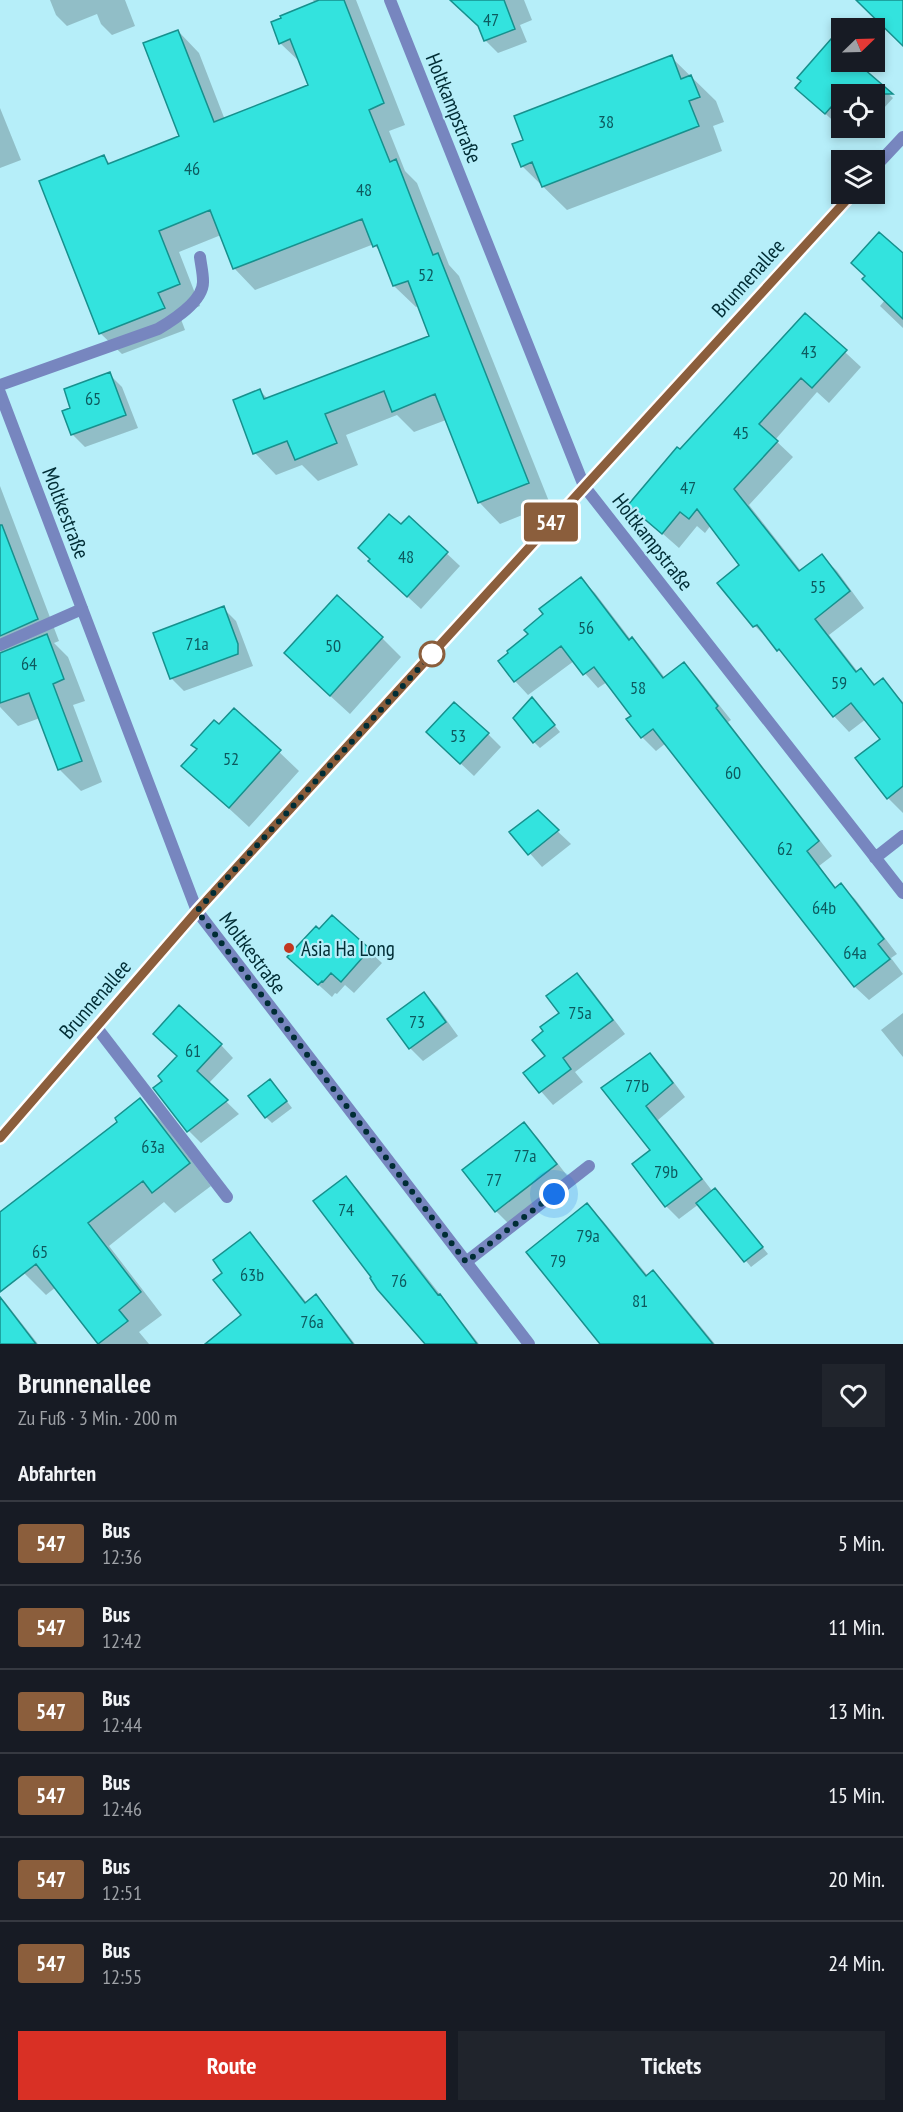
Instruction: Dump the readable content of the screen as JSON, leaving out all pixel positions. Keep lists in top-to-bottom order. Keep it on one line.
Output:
{"streets":{"street":["Holtkampstraße","Brunnenallee","Moltkestraße"]},"crossings":[["Holtkampstraße","Brunnenallee"],["Brunnenallee","Moltkestraße"]],"places":["Asia Ha Long"],"lines":["bus line 547"],"house_numbers":["47","38","46","48","52","43","65","45","47","48","55","56","71a","50","64","59","58","53","52","60","62","64b","64a","75a","73","61","77b","63a","77a","79b","77","74","79a","65","79","63b","76","81","76a"],"north":"top right","page":{"on_map":"547","heading":[["Brunnenallee","Zu Fuß · 3 Min. · 200 m"],"Abfahrten"],"list":[{"mark":"547","name":"Bus","note":"12:36","value":"5 Min."},{"mark":"547","name":"Bus","note":"12:42","value":"11 Min."},{"mark":"547","name":"Bus","note":"12:44","value":"13 Min."},{"mark":"547","name":"Bus","note":"12:46","value":"15 Min."},{"mark":"547","name":"Bus","note":"12:51","value":"20 Min."},{"mark":"547","name":"Bus","note":"12:55","value":"24 Min."}],"buttons":["Route","Tickets"]}}
